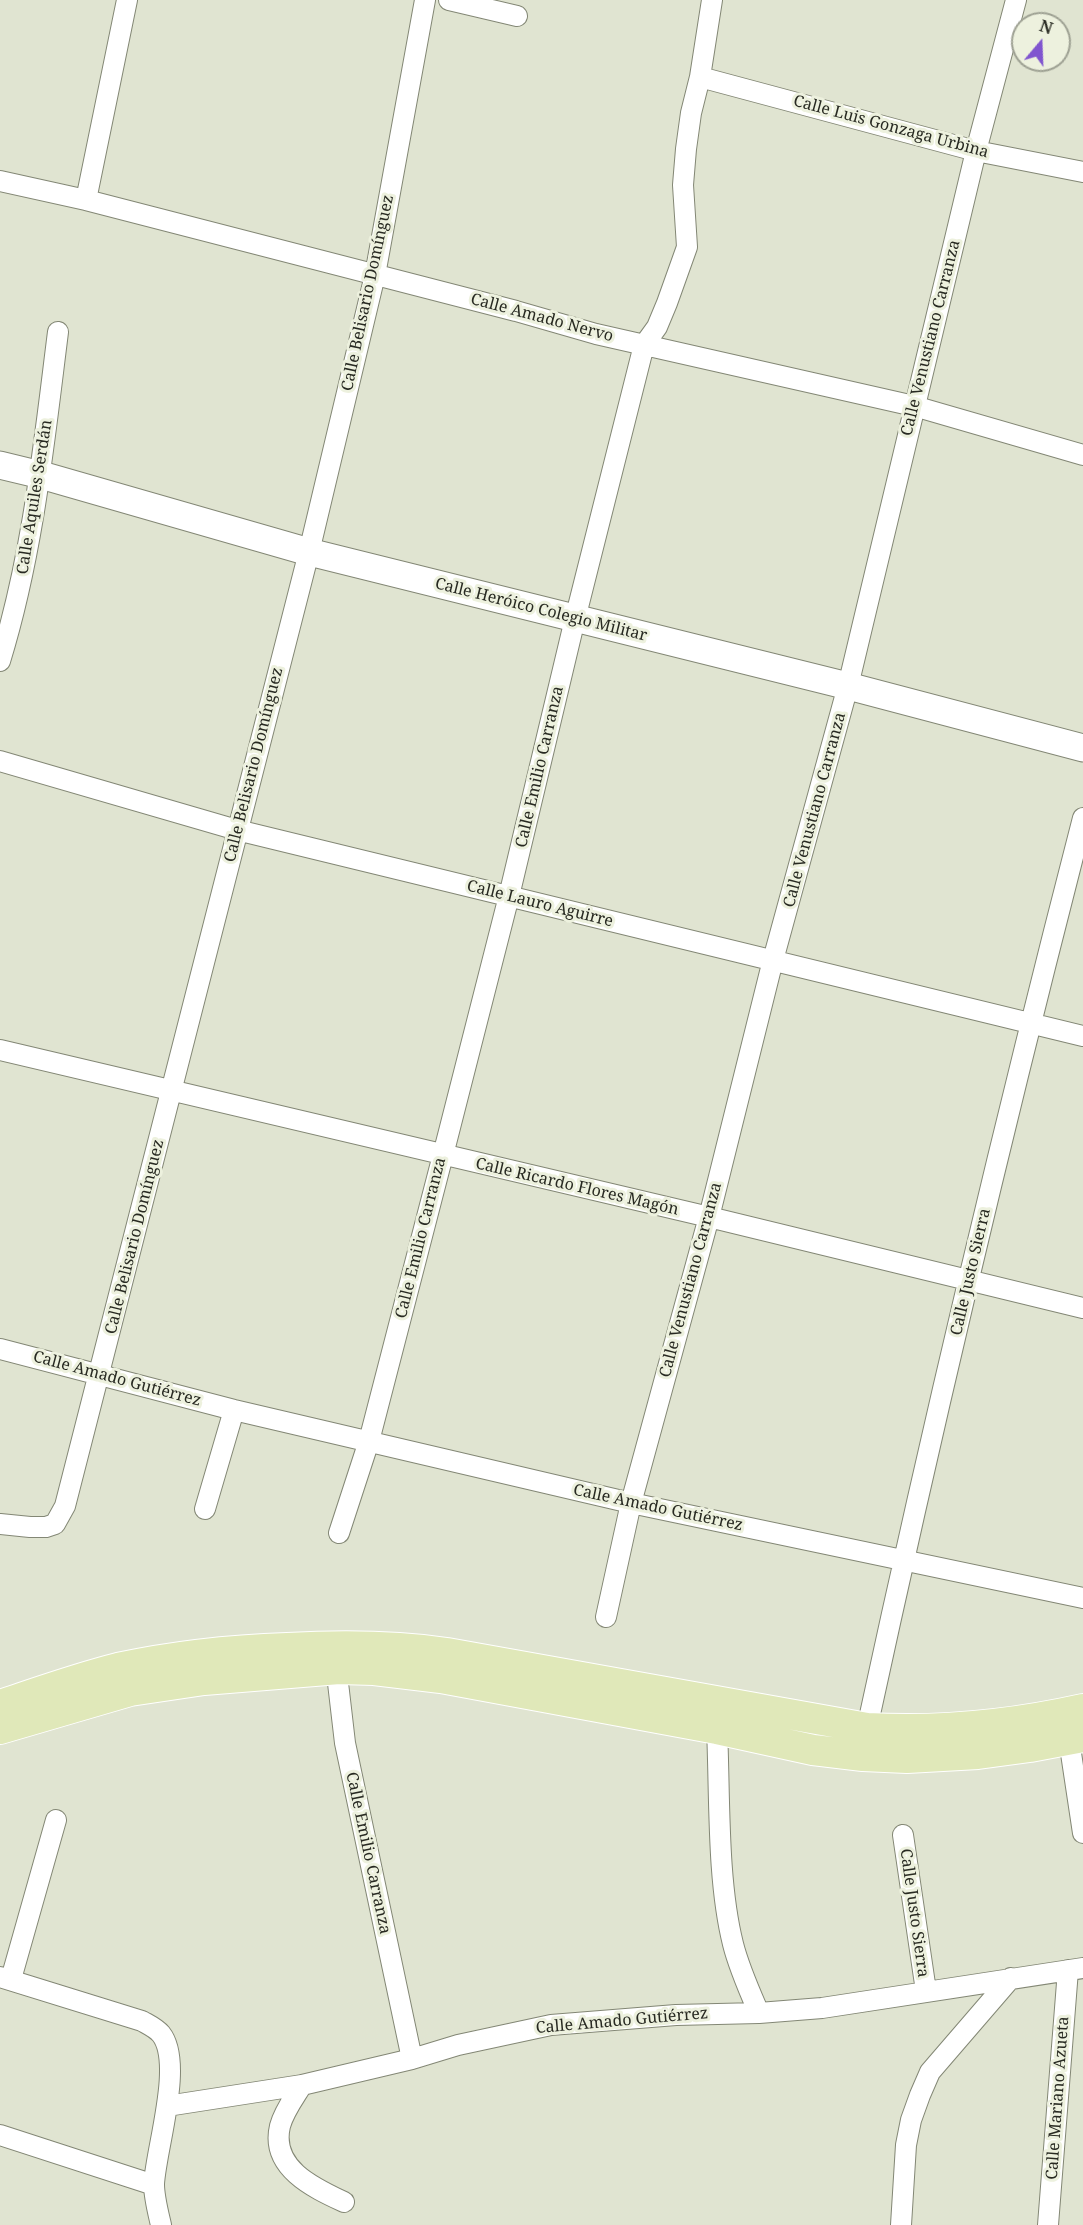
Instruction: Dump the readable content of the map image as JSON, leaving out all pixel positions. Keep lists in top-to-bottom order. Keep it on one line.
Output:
{"streets":{"main road":["Calle Heróico Colegio Militar"],"street":["Calle Luis Gonzaga Urbina","Calle Belisario Domínguez","Calle Amado Nervo","Calle Venustiano Carranza","Calle Aquiles Serdán","Calle Emilio Carranza","Calle Lauro Aguirre","Calle Ricardo Flores Magón","Calle Justo Sierra","Calle Amado Gutiérrez","Calle Mariano Azueta"]},"crossings":[["Calle Luis Gonzaga Urbina","Calle Venustiano Carranza"],["Calle Luis Gonzaga Urbina","Calle Emilio Carranza"],["Calle Belisario Domínguez","Calle Amado Nervo"],["Calle Belisario Domínguez","Calle Heróico Colegio Militar"],["Calle Belisario Domínguez","Calle Lauro Aguirre"],["Calle Belisario Domínguez","Calle Ricardo Flores Magón"],["Calle Belisario Domínguez","Calle Amado Gutiérrez"],["Calle Amado Nervo","Calle Venustiano Carranza"],["Calle Amado Nervo","Calle Emilio Carranza"],["Calle Venustiano Carranza","Calle Heróico Colegio Militar"],["Calle Venustiano Carranza","Calle Lauro Aguirre"],["Calle Venustiano Carranza","Calle Ricardo Flores Magón"],["Calle Venustiano Carranza","Calle Amado Gutiérrez"],["Calle Aquiles Serdán","Calle Heróico Colegio Militar"],["Calle Heróico Colegio Militar","Calle Emilio Carranza"],["Calle Emilio Carranza","Calle Lauro Aguirre"],["Calle Emilio Carranza","Calle Ricardo Flores Magón"],["Calle Emilio Carranza","Calle Amado Gutiérrez"],["Calle Lauro Aguirre","Calle Justo Sierra"],["Calle Ricardo Flores Magón","Calle Justo Sierra"],["Calle Justo Sierra","Calle Amado Gutiérrez"],["Calle Amado Gutiérrez","Calle Mariano Azueta"]],"north":"top"}
